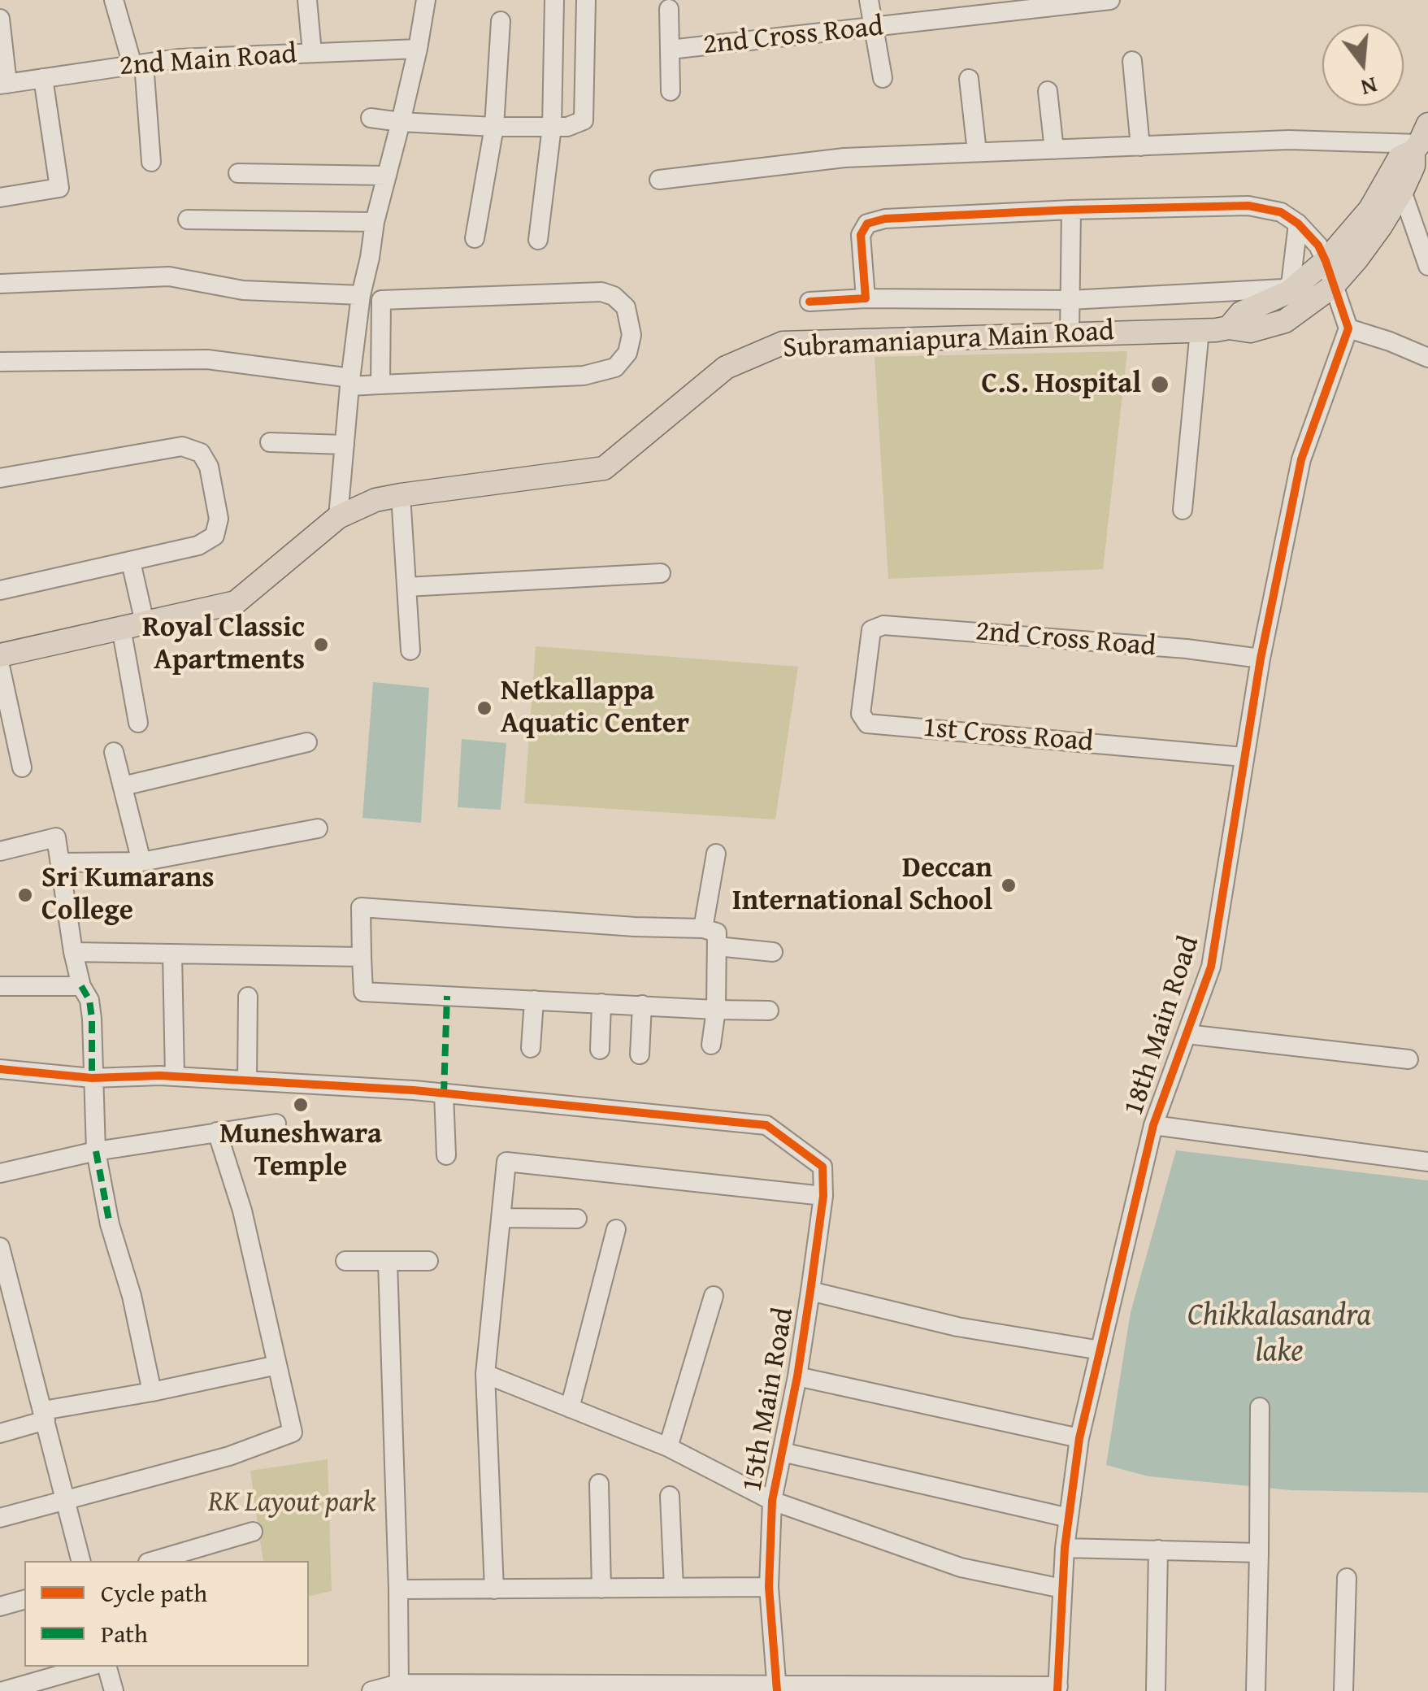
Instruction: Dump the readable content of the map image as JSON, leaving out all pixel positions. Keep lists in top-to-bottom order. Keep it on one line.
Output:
{"streets":{"main road":["Subramaniapura Main Road"],"street":["2nd Cross Road","2nd Main Road","1st Cross Road","18th Main Road","15th Main Road"]},"crossings":[["2nd Cross Road","1st Cross Road"],["2nd Cross Road","18th Main Road"],["1st Cross Road","18th Main Road"]],"water":["Chikkalasandra lake"],"parks":["RK Layout park"],"places":["C.S. Hospital","Royal Classic Apartments","Netkallappa Aquatic Center","Deccan International School","Sri Kumarans College","Muneshwara Temple"],"legend":["Cycle path","Path"],"north":"bottom"}
